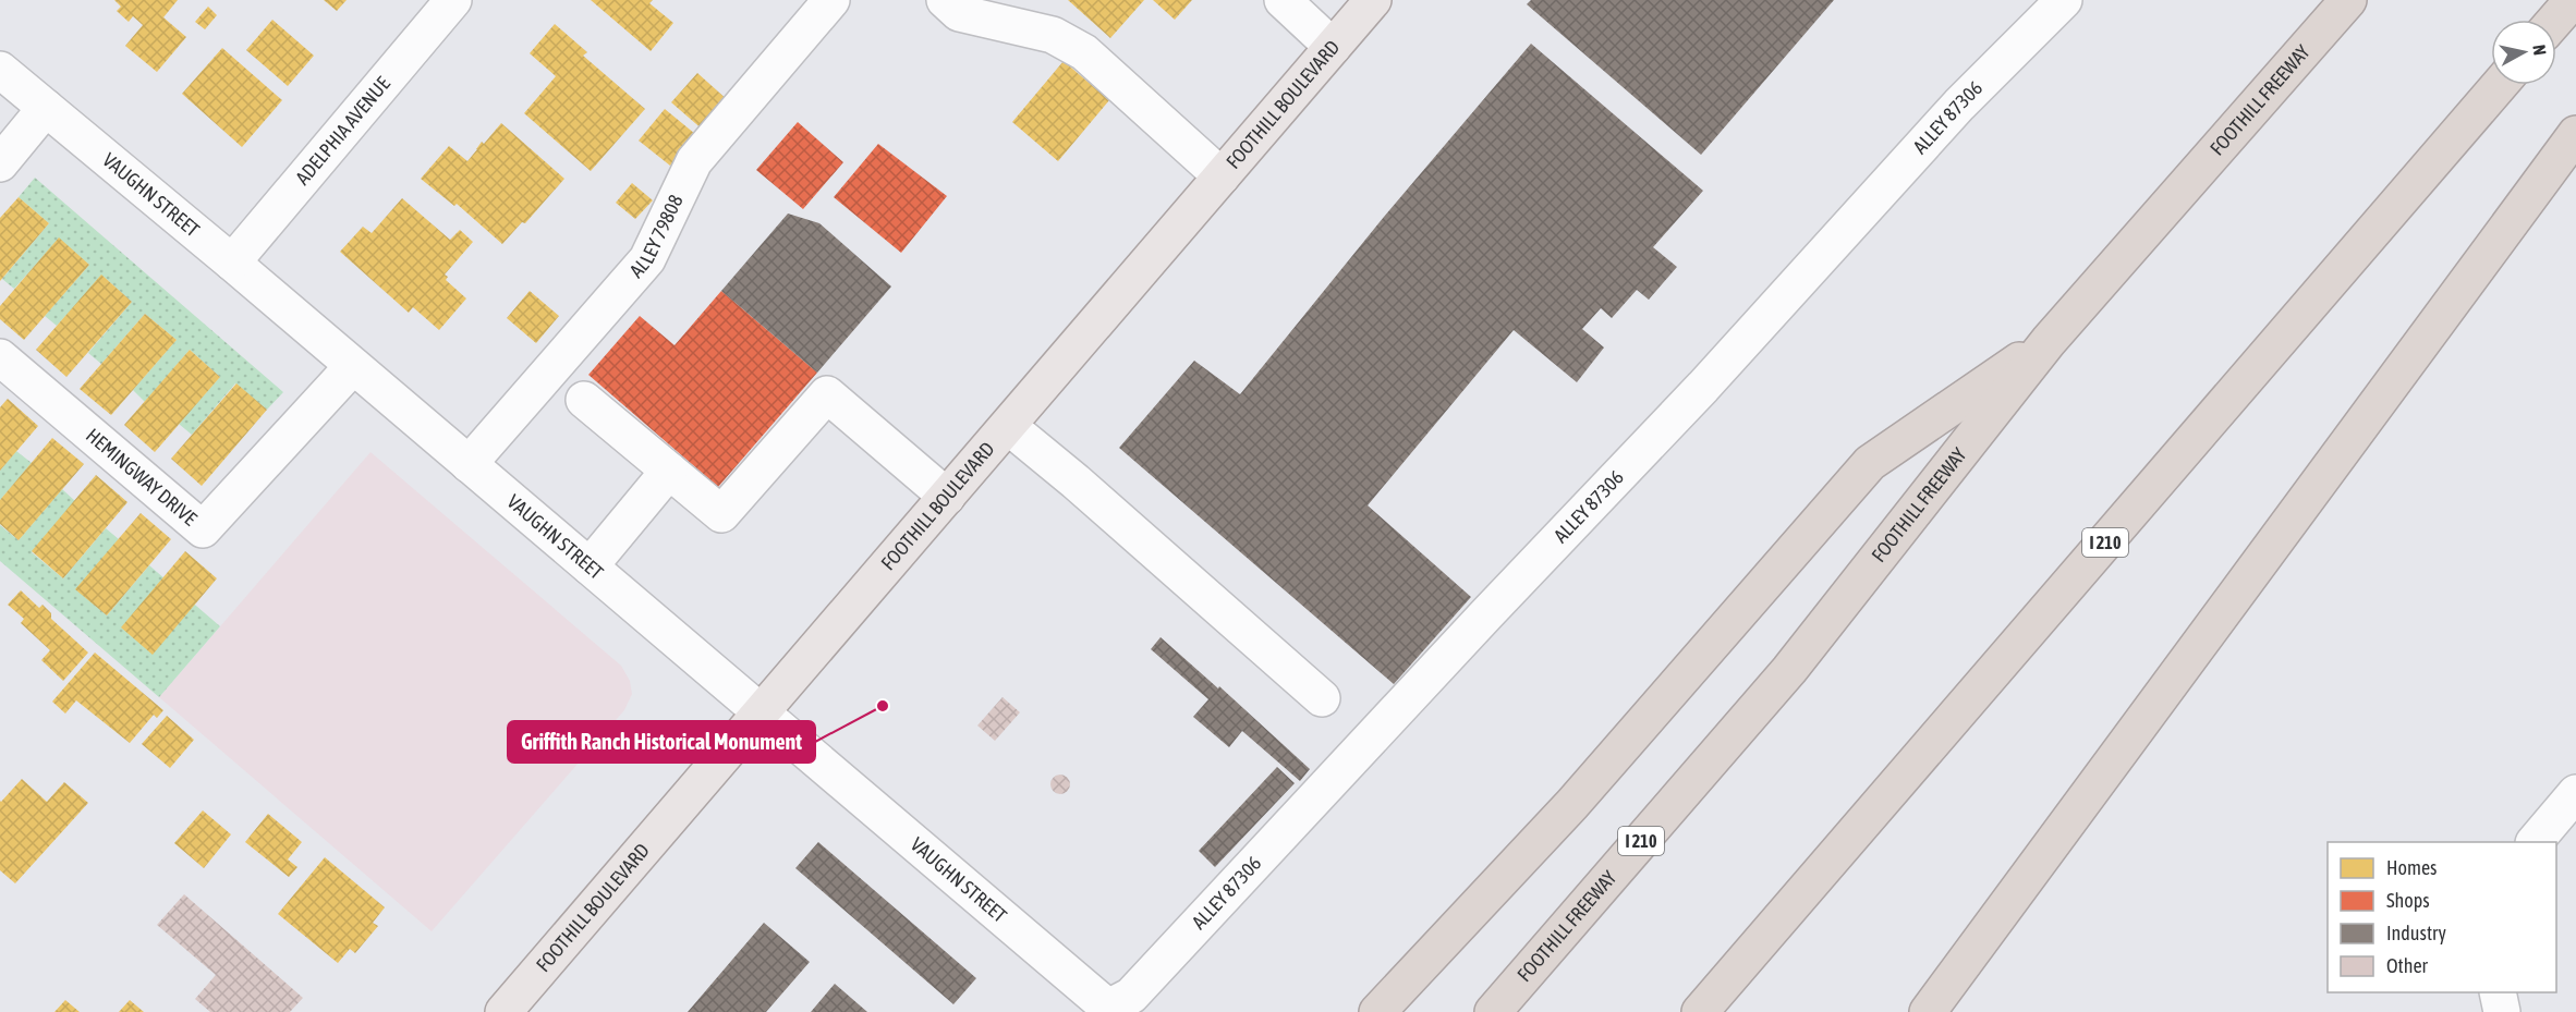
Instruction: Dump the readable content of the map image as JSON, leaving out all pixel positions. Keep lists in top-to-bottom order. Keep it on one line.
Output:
{"streets":{"highway":["FOOTHILL FREEWAY","I 210"],"main road":["FOOTHILL BOULEVARD"],"street":["ALLEY 87306","ADELPHIA AVENUE","VAUGHN STREET","ALLEY 79808","HEMINGWAY DRIVE"]},"crossings":[["FOOTHILL BOULEVARD","VAUGHN STREET"],["ALLEY 87306","VAUGHN STREET"],["ADELPHIA AVENUE","VAUGHN STREET"],["VAUGHN STREET","ALLEY 79808"],["VAUGHN STREET","HEMINGWAY DRIVE"]],"places":["Griffith Ranch Historical Monument"],"legend":["Homes","Shops","Industry","Other"],"north":"right"}
